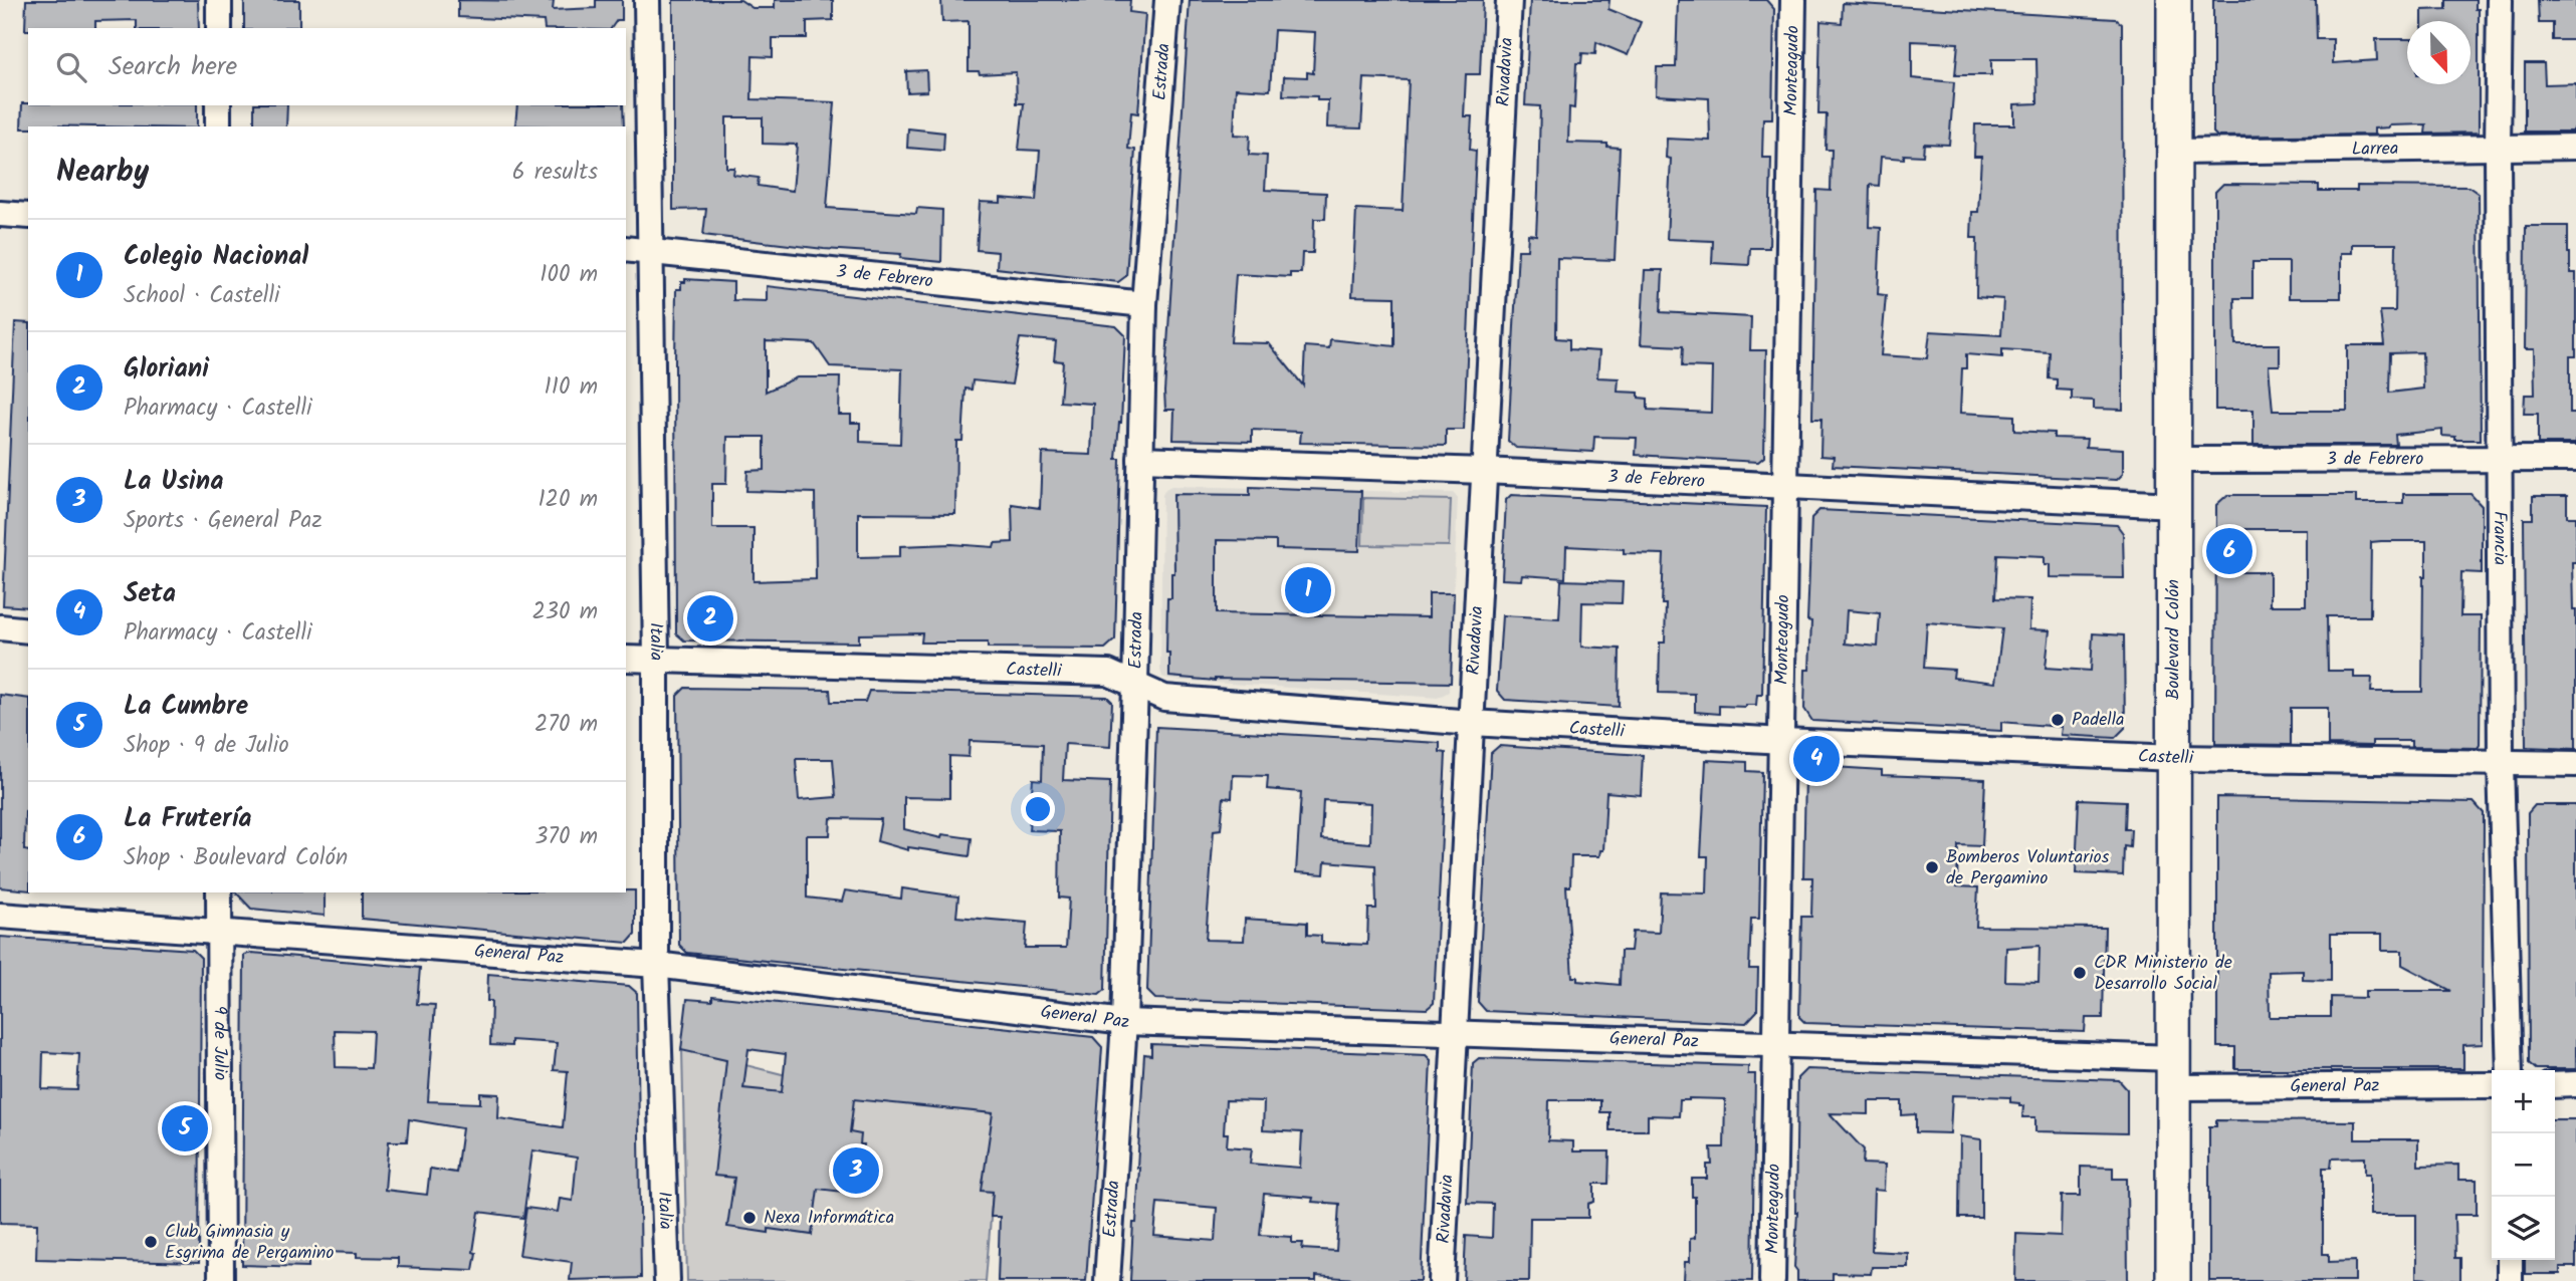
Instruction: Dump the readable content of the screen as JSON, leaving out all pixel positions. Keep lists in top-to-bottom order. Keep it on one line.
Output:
{"streets":{"main road":["Boulevard Colón"],"street":["Monteagudo","Estrada","Rivadavia","Larrea","3 de Febrero","Francia","Italia","Castelli","General Paz","9 de Julio"]},"crossings":[["Monteagudo","3 de Febrero"],["Monteagudo","Castelli"],["Monteagudo","General Paz"],["Estrada","3 de Febrero"],["Estrada","Castelli"],["Estrada","General Paz"],["Rivadavia","3 de Febrero"],["Rivadavia","Castelli"],["Rivadavia","General Paz"],["Larrea","Francia"],["Larrea","Boulevard Colón"],["3 de Febrero","Francia"],["3 de Febrero","Italia"],["3 de Febrero","Boulevard Colón"],["Francia","Castelli"],["Italia","Castelli"],["Italia","General Paz"],["Boulevard Colón","Castelli"],["Boulevard Colón","General Paz"],["General Paz","9 de Julio"]],"places":["Padella","Bomberos Voluntarios de Pergamino","CDR Ministerio de Desarrollo Social","Nexa Informática","Club Gimnasia y Esgrima de Pergamino"],"north":"bottom","page":{"search":"Search here","heading":["Nearby","6 results"],"list":[{"mark":"1","name":"Colegio Nacional","note":"School · Castelli","value":"100 m"},{"mark":"2","name":"Gloriani","note":"Pharmacy · Castelli","value":"110 m"},{"mark":"3","name":"La Usina","note":"Sports · General Paz","value":"120 m"},{"mark":"4","name":"Seta","note":"Pharmacy · Castelli","value":"230 m"},{"mark":"5","name":"La Cumbre","note":"Shop · 9 de Julio","value":"270 m"},{"mark":"6","name":"La Frutería","note":"Shop · Boulevard Colón","value":"370 m"}],"pins":["6","1","2","4","5","3"],"map_buttons":["+","−"]}}
